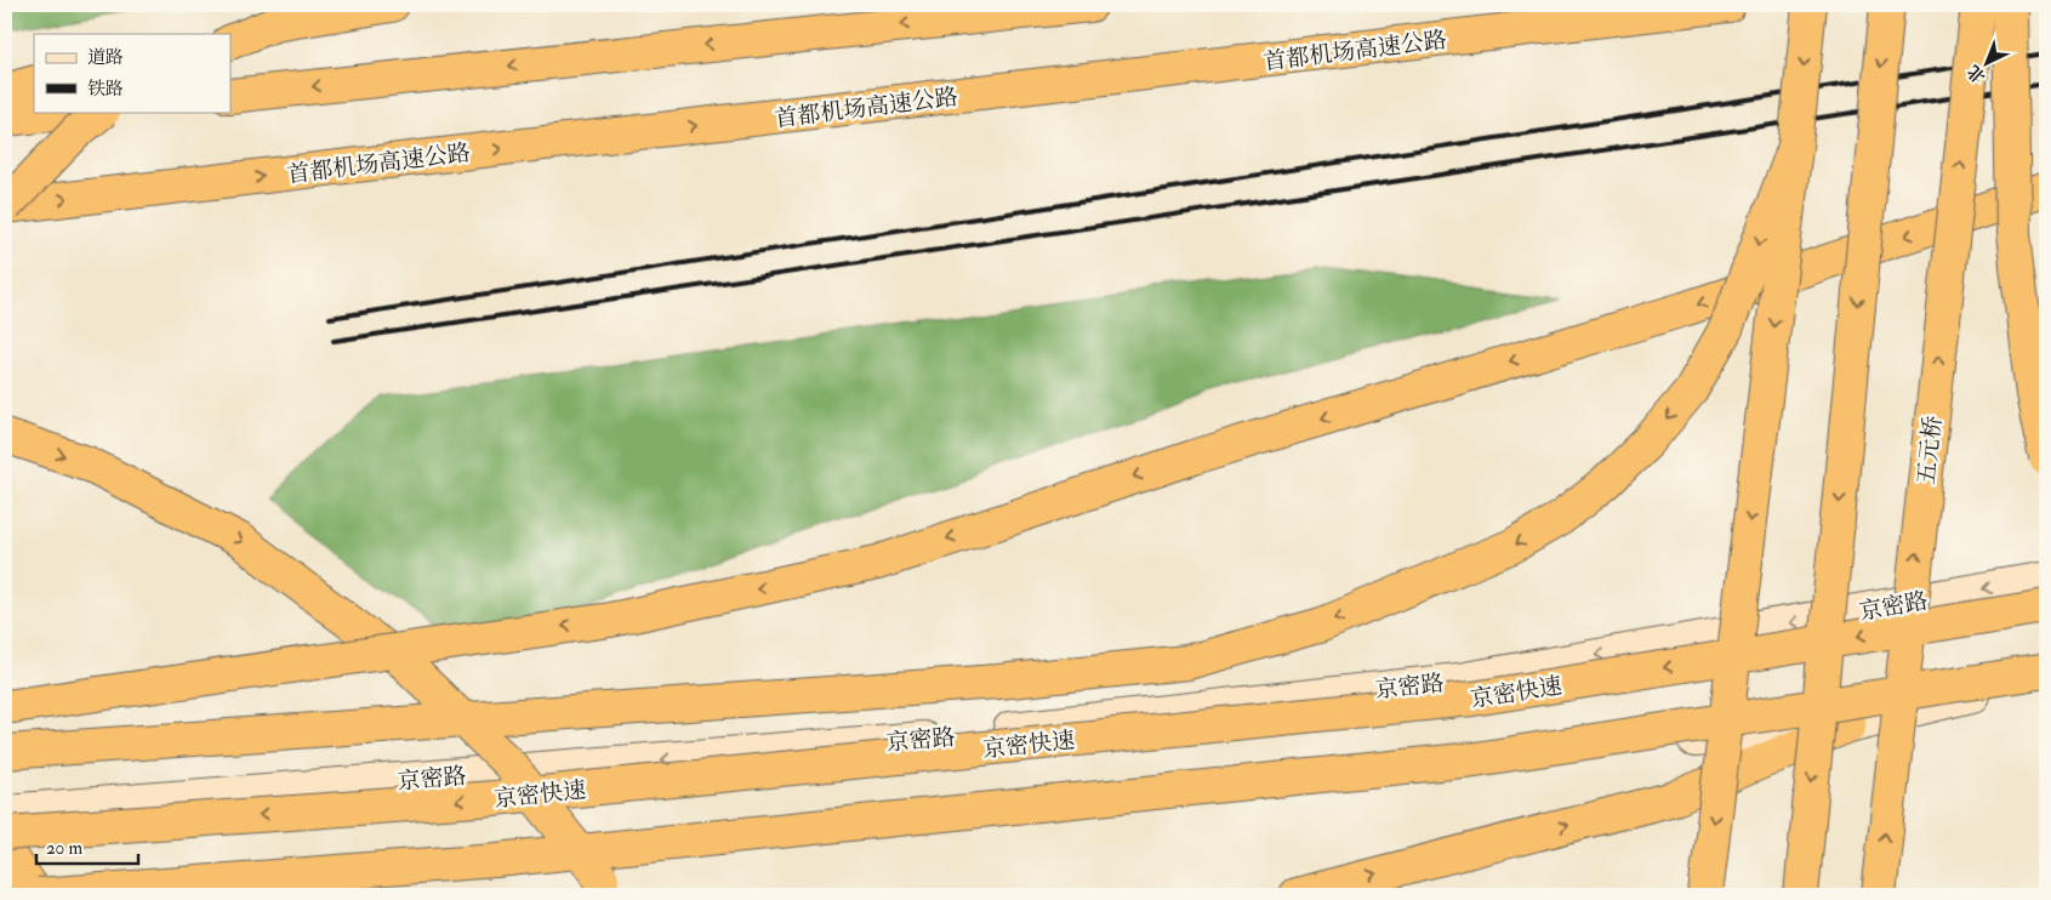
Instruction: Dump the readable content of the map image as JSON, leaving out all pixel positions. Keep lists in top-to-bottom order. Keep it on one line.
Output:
{"streets":{"highway":["首都机场高速公路","五元桥","京密快速"],"main road":["京密路"]},"legend":["道路","铁路"],"scale_bar":"20 m","north":"bottom left"}
